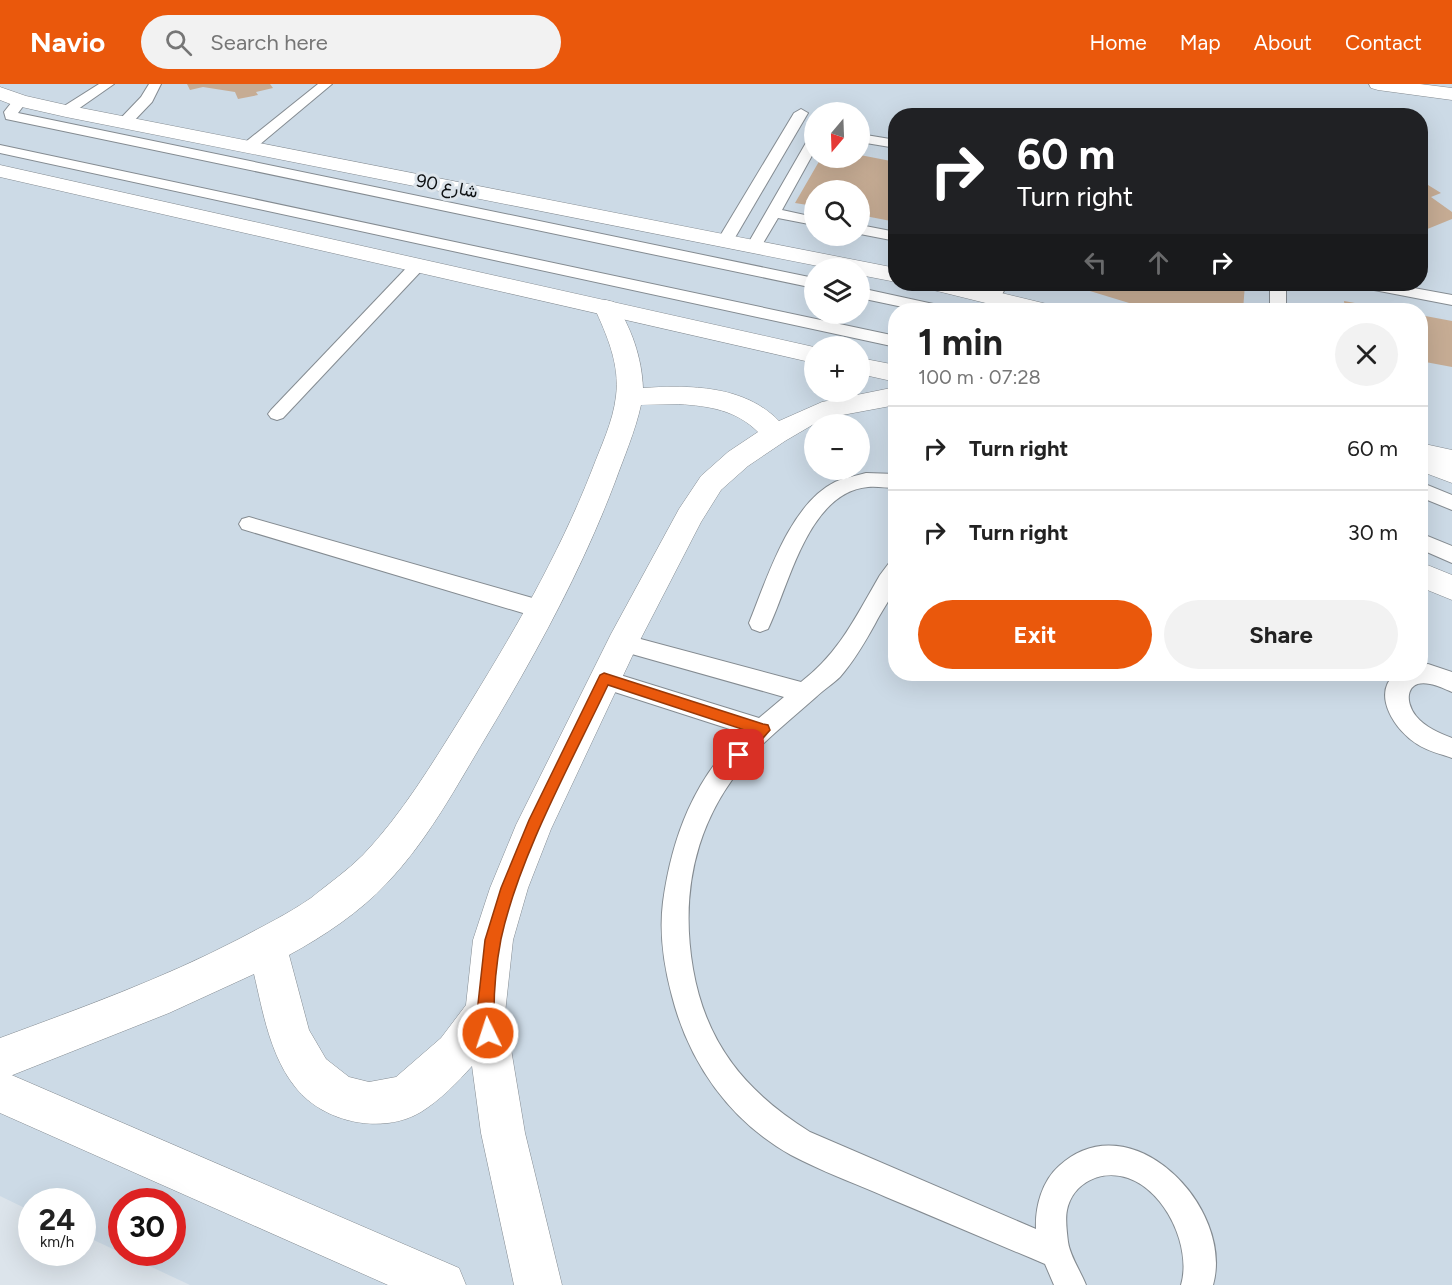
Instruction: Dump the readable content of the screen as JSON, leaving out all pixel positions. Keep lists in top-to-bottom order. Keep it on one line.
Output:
{"streets":{"street":["شارع 90"]},"north":"bottom","page":{"header":"Navio","search":"Search here","nav":["Home","Map","About","Contact"],"map_buttons":["+","−"],"turn":["60 m","Turn right"],"heading":["1 min","100 m · 07:28"],"list":[{"name":"Turn right","value":"60 m"},{"name":"Turn right","value":"30 m"}],"buttons":["Exit","Share"],"speed":"24 km/h","limit":"30"}}
